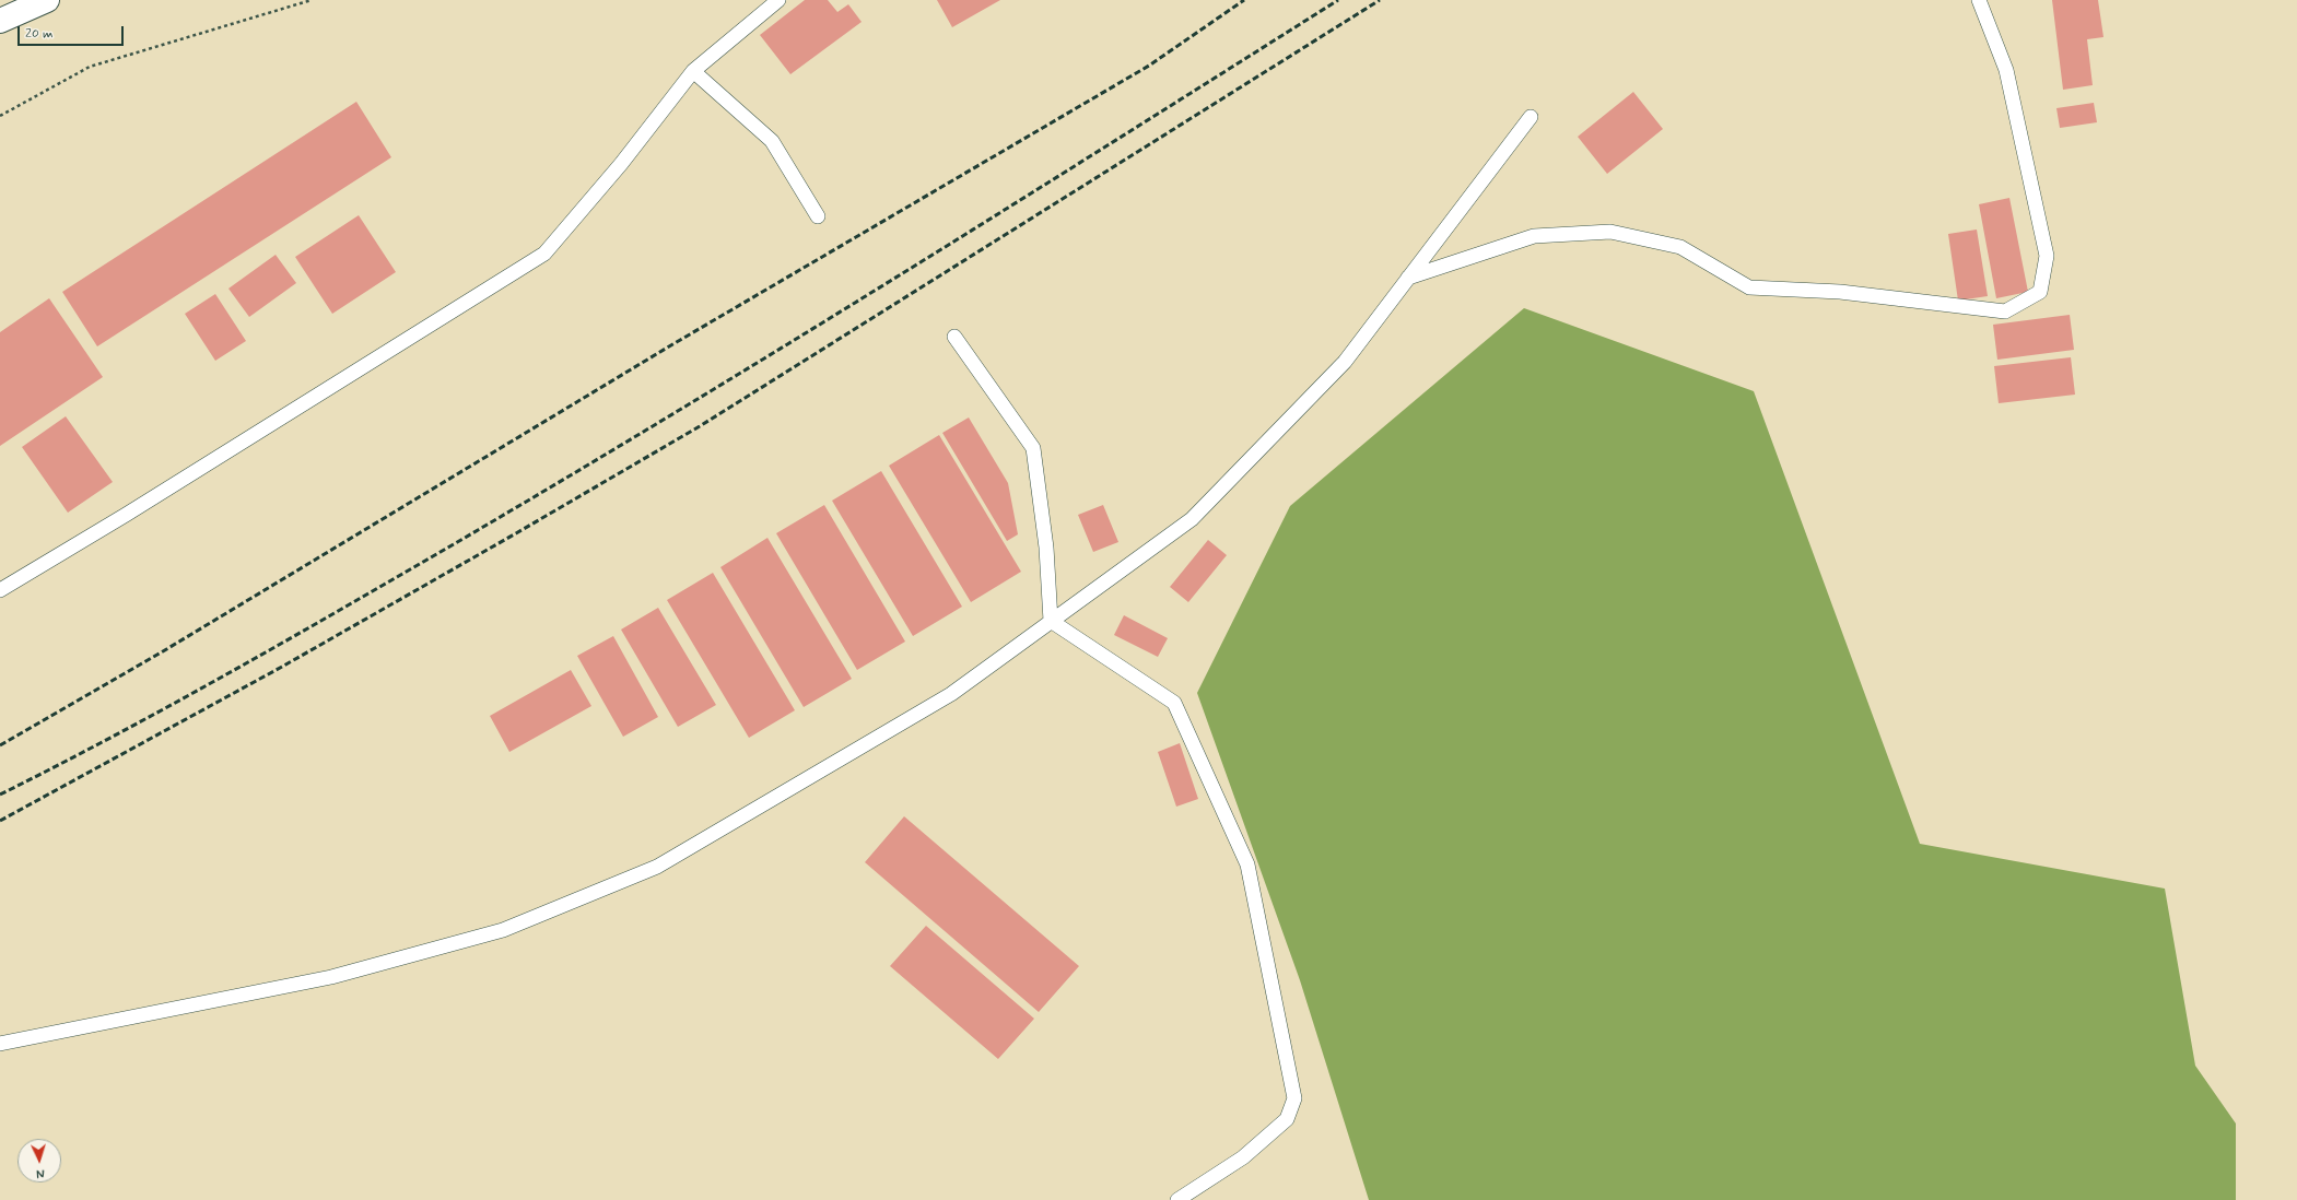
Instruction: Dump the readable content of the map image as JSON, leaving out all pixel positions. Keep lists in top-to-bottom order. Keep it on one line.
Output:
{"scale_bar":"20 m","north":"bottom"}
